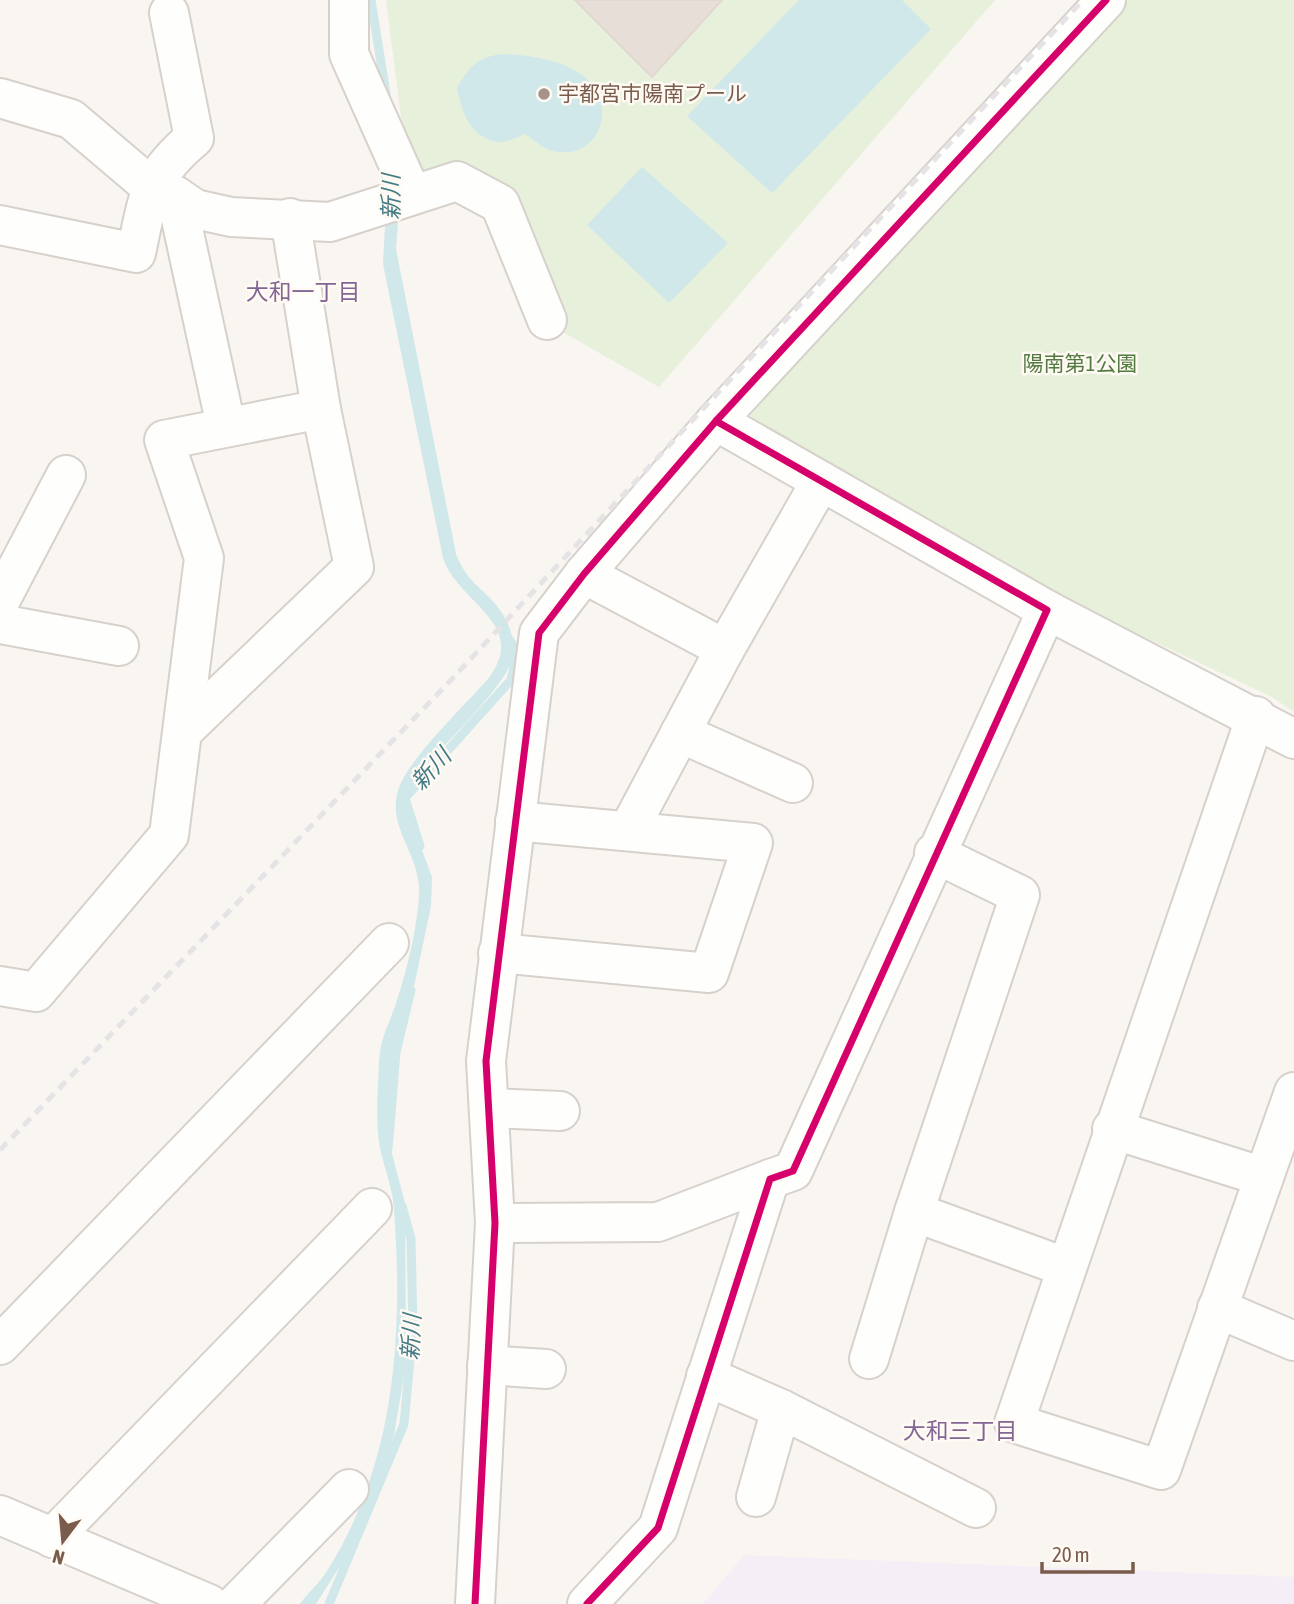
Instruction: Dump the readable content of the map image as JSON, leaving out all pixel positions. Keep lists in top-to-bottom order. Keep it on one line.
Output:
{"districts":["大和一丁目","大和三丁目"],"water":["新川"],"parks":["陽南第1公園"],"places":["宇都宮市陽南プール"],"scale_bar":"20 m","north":"bottom"}
